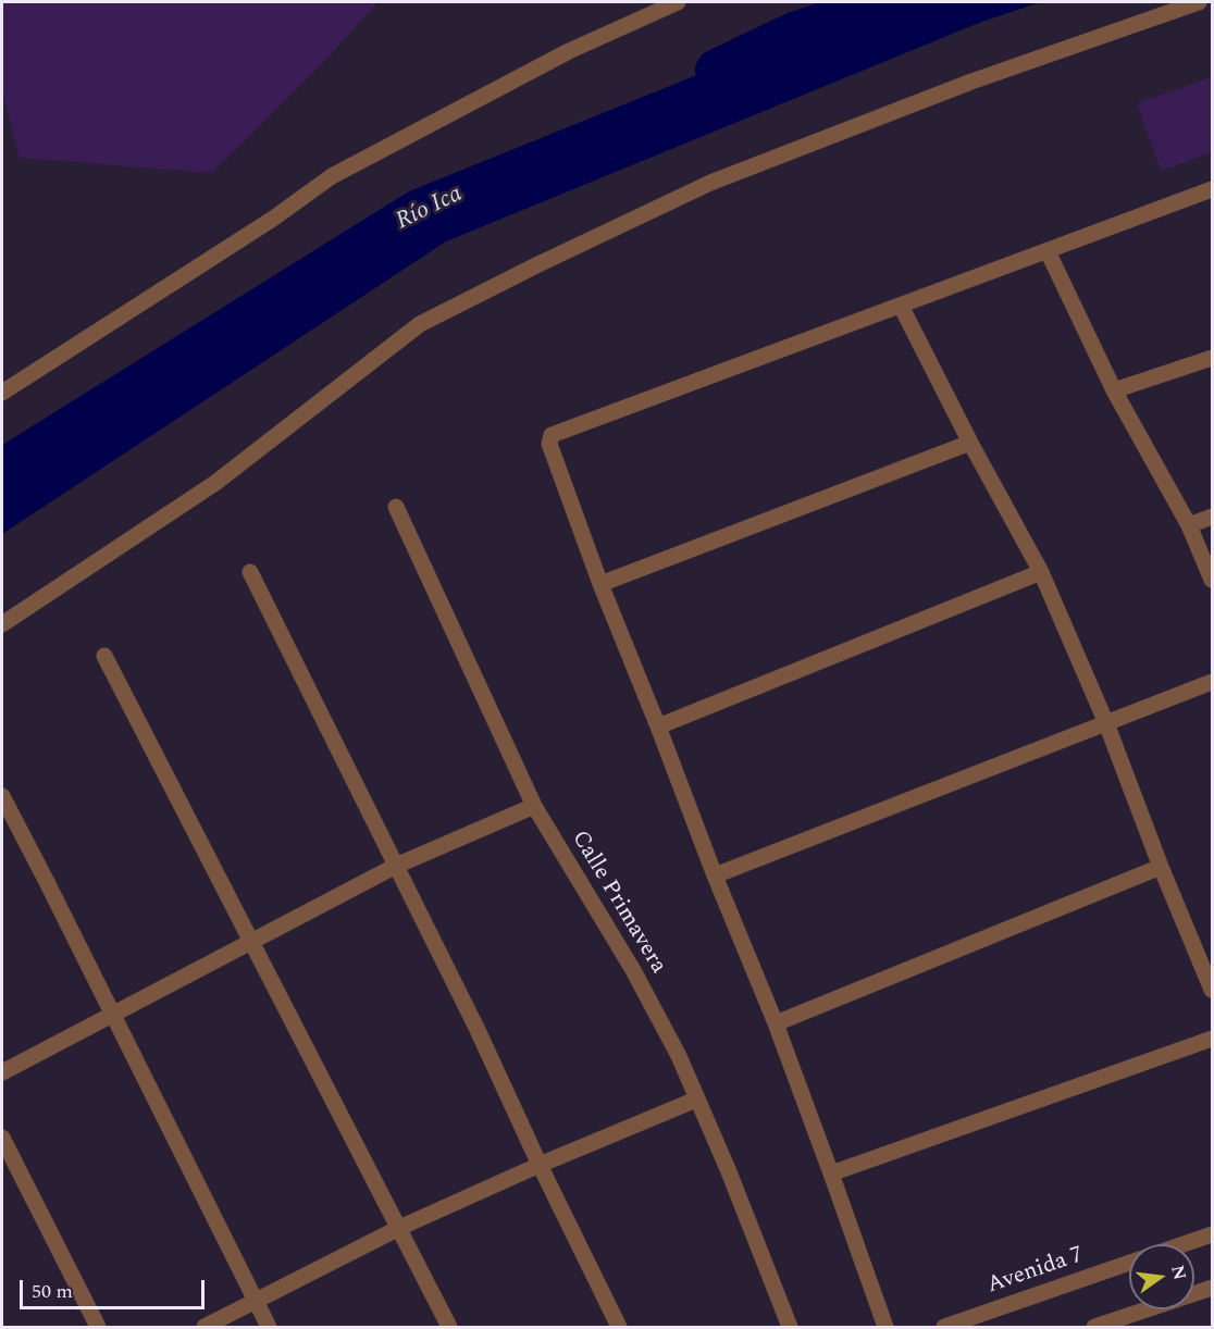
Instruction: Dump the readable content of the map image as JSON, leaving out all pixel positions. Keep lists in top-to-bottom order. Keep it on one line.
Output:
{"streets":{"street":["Calle Primavera","Avenida 7"]},"water":["Río Ica"],"scale_bar":"50 m","north":"right"}
